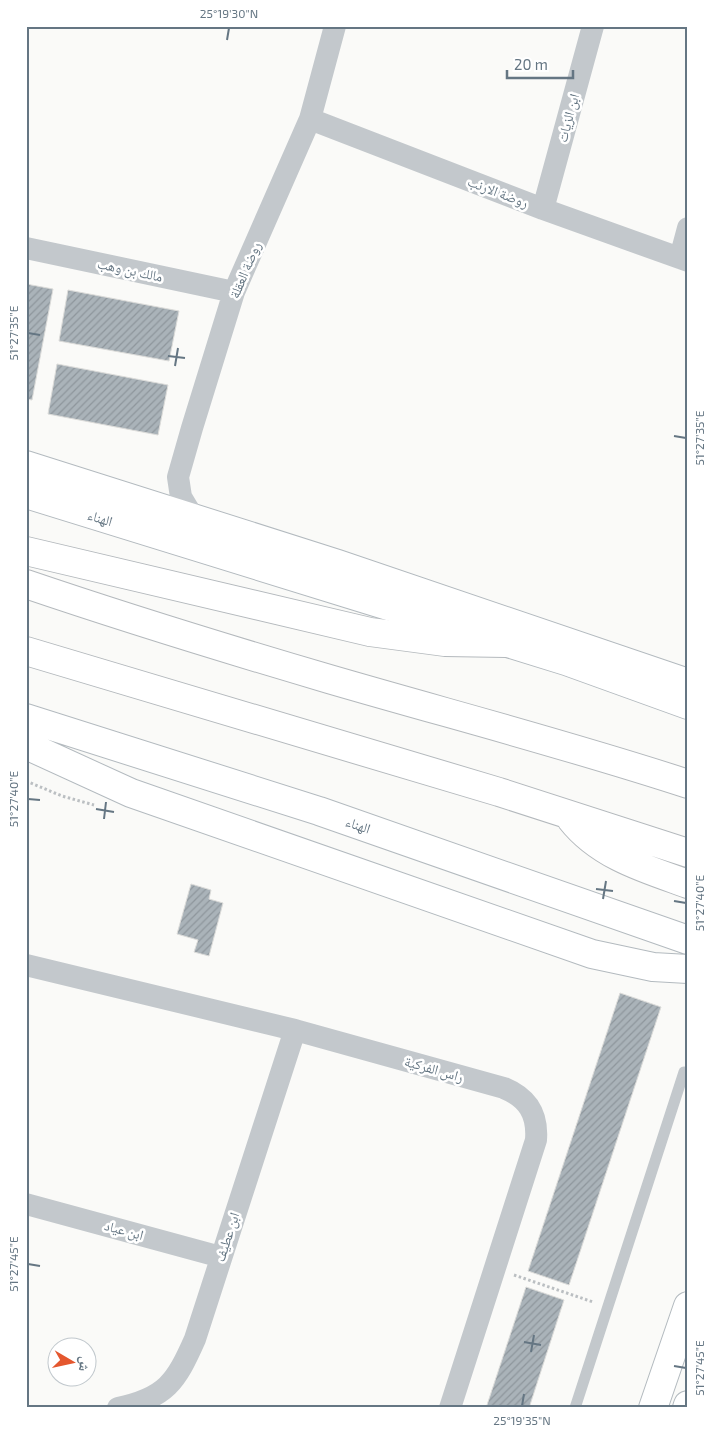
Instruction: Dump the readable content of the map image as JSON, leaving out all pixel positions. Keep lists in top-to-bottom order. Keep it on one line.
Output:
{"streets":{"main road":["الهناء"],"street":["ابن الزيات","روضة الارنب","مالك بن وهب","روضة العقلة","راس الفركية","ابن عياد","ابن عطيف"]},"crossings":[["ابن الزيات","روضة الارنب"],["روضة الارنب","روضة العقلة"],["مالك بن وهب","روضة العقلة"],["راس الفركية","ابن عطيف"],["ابن عياد","ابن عطيف"]],"scale_bar":"20 m","north":"right","coordinates":["25°19'30\"N","51°27'35\"E","51°27'40\"E","51°27'45\"E","25°19'35\"N"]}
